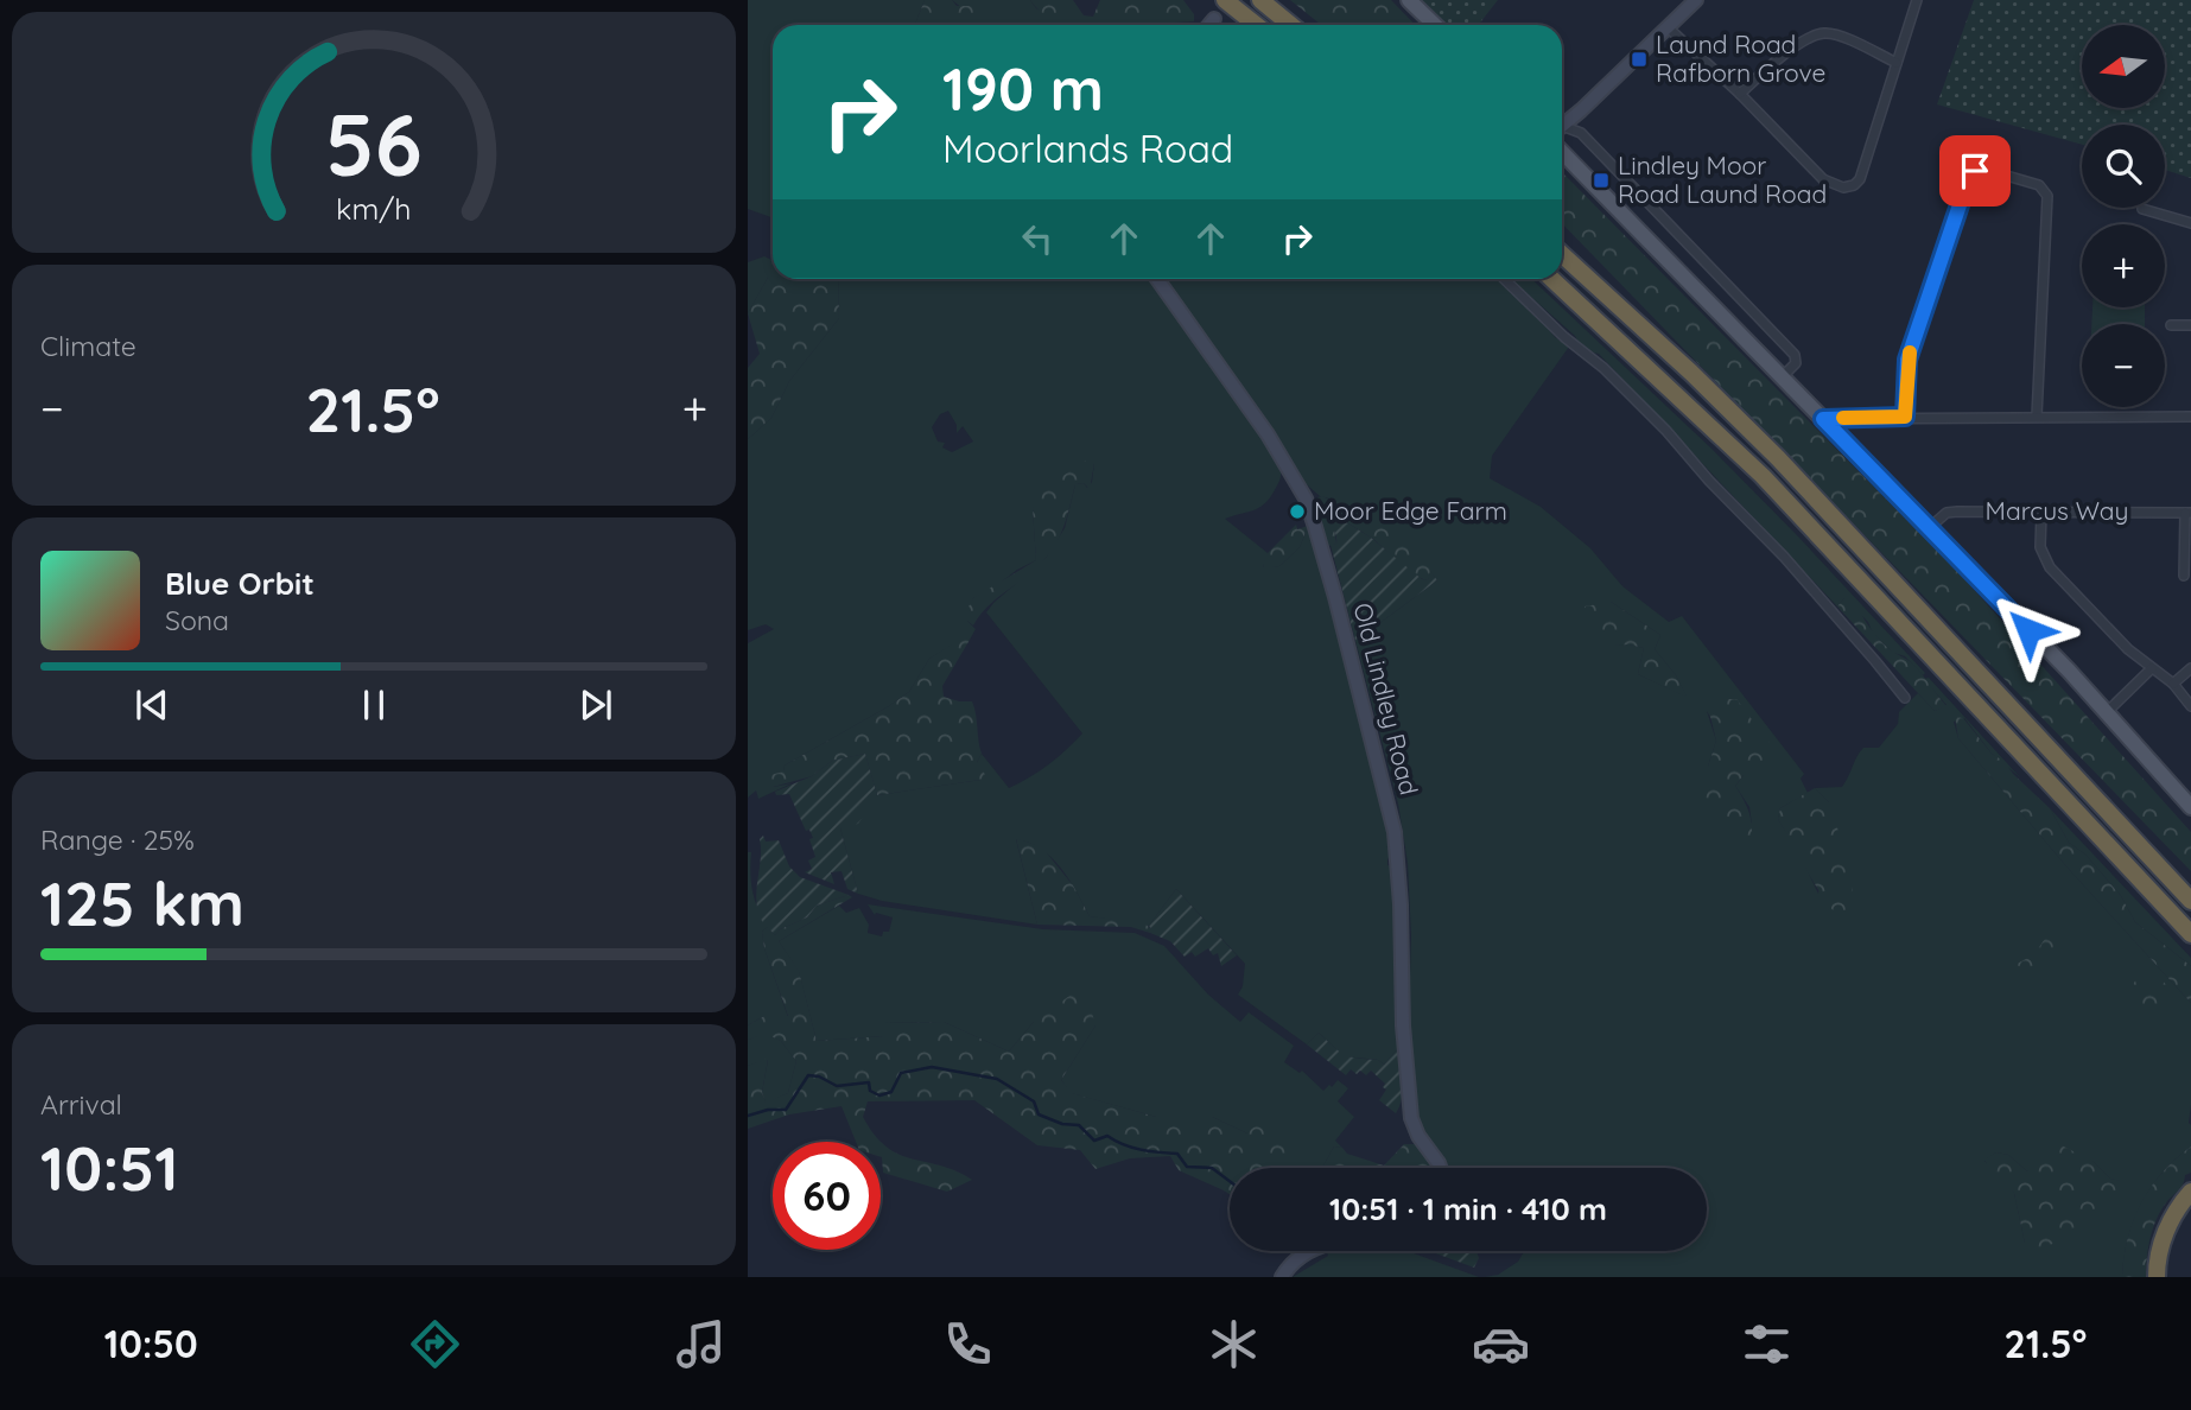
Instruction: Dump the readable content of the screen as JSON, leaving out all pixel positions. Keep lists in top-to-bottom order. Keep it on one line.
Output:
{"streets":{"street":["Marcus Way","Old Lindley Road"]},"places":{"transit":["Laund Road Rafborn Grove","Lindley Moor Road Laund Road"],"other":["Moor Edge Farm"]},"north":"left","page":{"map_buttons":["+","−"],"turn":["190 m","Moorlands Road"],"tile":["Climate",["Range · 25%","125 km"],["Arrival","10:51"]],"heat":["−","21.5°","+"],"song":["Blue Orbit","Sona"],"limit":"60","trip":"10:51 · 1 min · 410 m","tabs":["10:50","21.5°"],"gauge":["56","km/h"]}}
